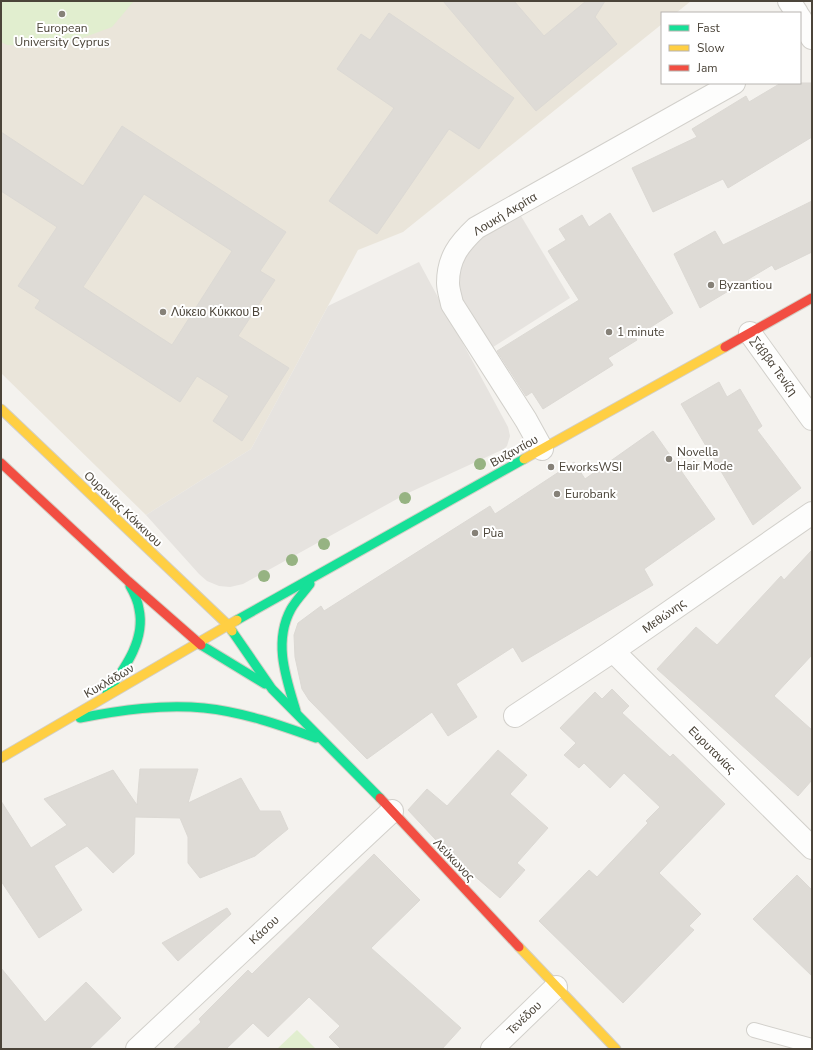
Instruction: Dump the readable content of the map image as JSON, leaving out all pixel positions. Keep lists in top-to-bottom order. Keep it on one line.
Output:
{"streets":{"main road":["Βυζαντίου","Ουρανίας Κόκκινου","Κυκλάδων","Λεύκωνος"],"street":["Λουκή Ακρίτα","Σάββα Τενίζη","Μεθώνης","Ευρυτανίας","Κάσου","Τενέδου"]},"crossings":[["Λουκή Ακρίτα","Βυζαντίου"],["Σάββα Τενίζη","Βυζαντίου"],["Βυζαντίου","Ουρανίας Κόκκινου"],["Βυζαντίου","Κυκλάδων"],["Βυζαντίου","Λεύκωνος"],["Ουρανίας Κόκκινου","Κυκλάδων"],["Ουρανίας Κόκκινου","Λεύκωνος"],["Μεθώνης","Ευρυτανίας"],["Κυκλάδων","Λεύκωνος"],["Λεύκωνος","Κάσου"],["Λεύκωνος","Τενέδου"]],"places":["European University Cyprus","Byzantiou","Λύκειο Κύκκου Β'","1 minute","Novella Hair Mode","EworksWSI","Eurobank","Pùa"],"legend":["Fast","Slow","Jam"]}
